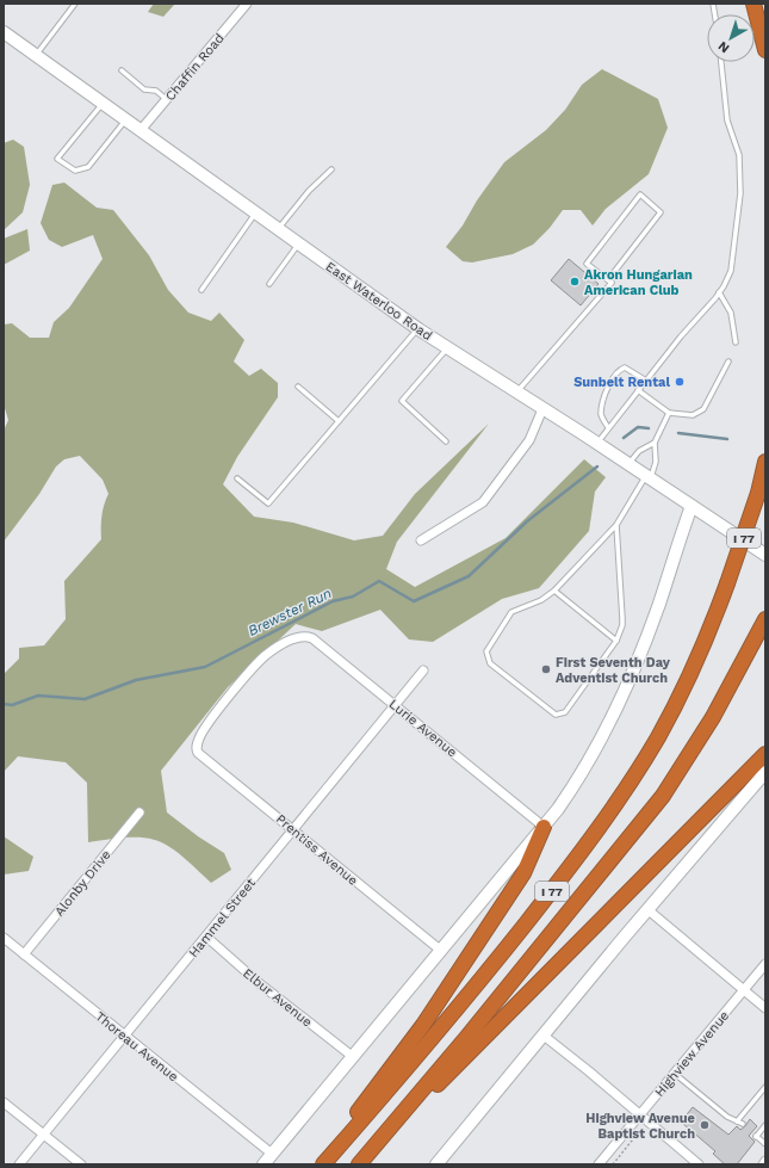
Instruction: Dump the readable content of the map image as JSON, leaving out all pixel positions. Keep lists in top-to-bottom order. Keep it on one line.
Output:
{"streets":{"highway":["I 77"],"main road":["East Waterloo Road"],"street":["Chaffin Road","Lurie Avenue","Prentiss Avenue","Alonby Drive","Hammel Street","Elbur Avenue","Thoreau Avenue","Highview Avenue"]},"crossings":[["Chaffin Road","East Waterloo Road"],["Lurie Avenue","Prentiss Avenue"],["Lurie Avenue","Hammel Street"],["Prentiss Avenue","Hammel Street"],["Alonby Drive","Thoreau Avenue"],["Hammel Street","Elbur Avenue"],["Hammel Street","Thoreau Avenue"]],"water":["Brewster Run"],"places":["Akron Hungarian American Club","Sunbelt Rental","First Seventh Day Adventist Church","Highview Avenue Baptist Church"],"north":"bottom left"}
